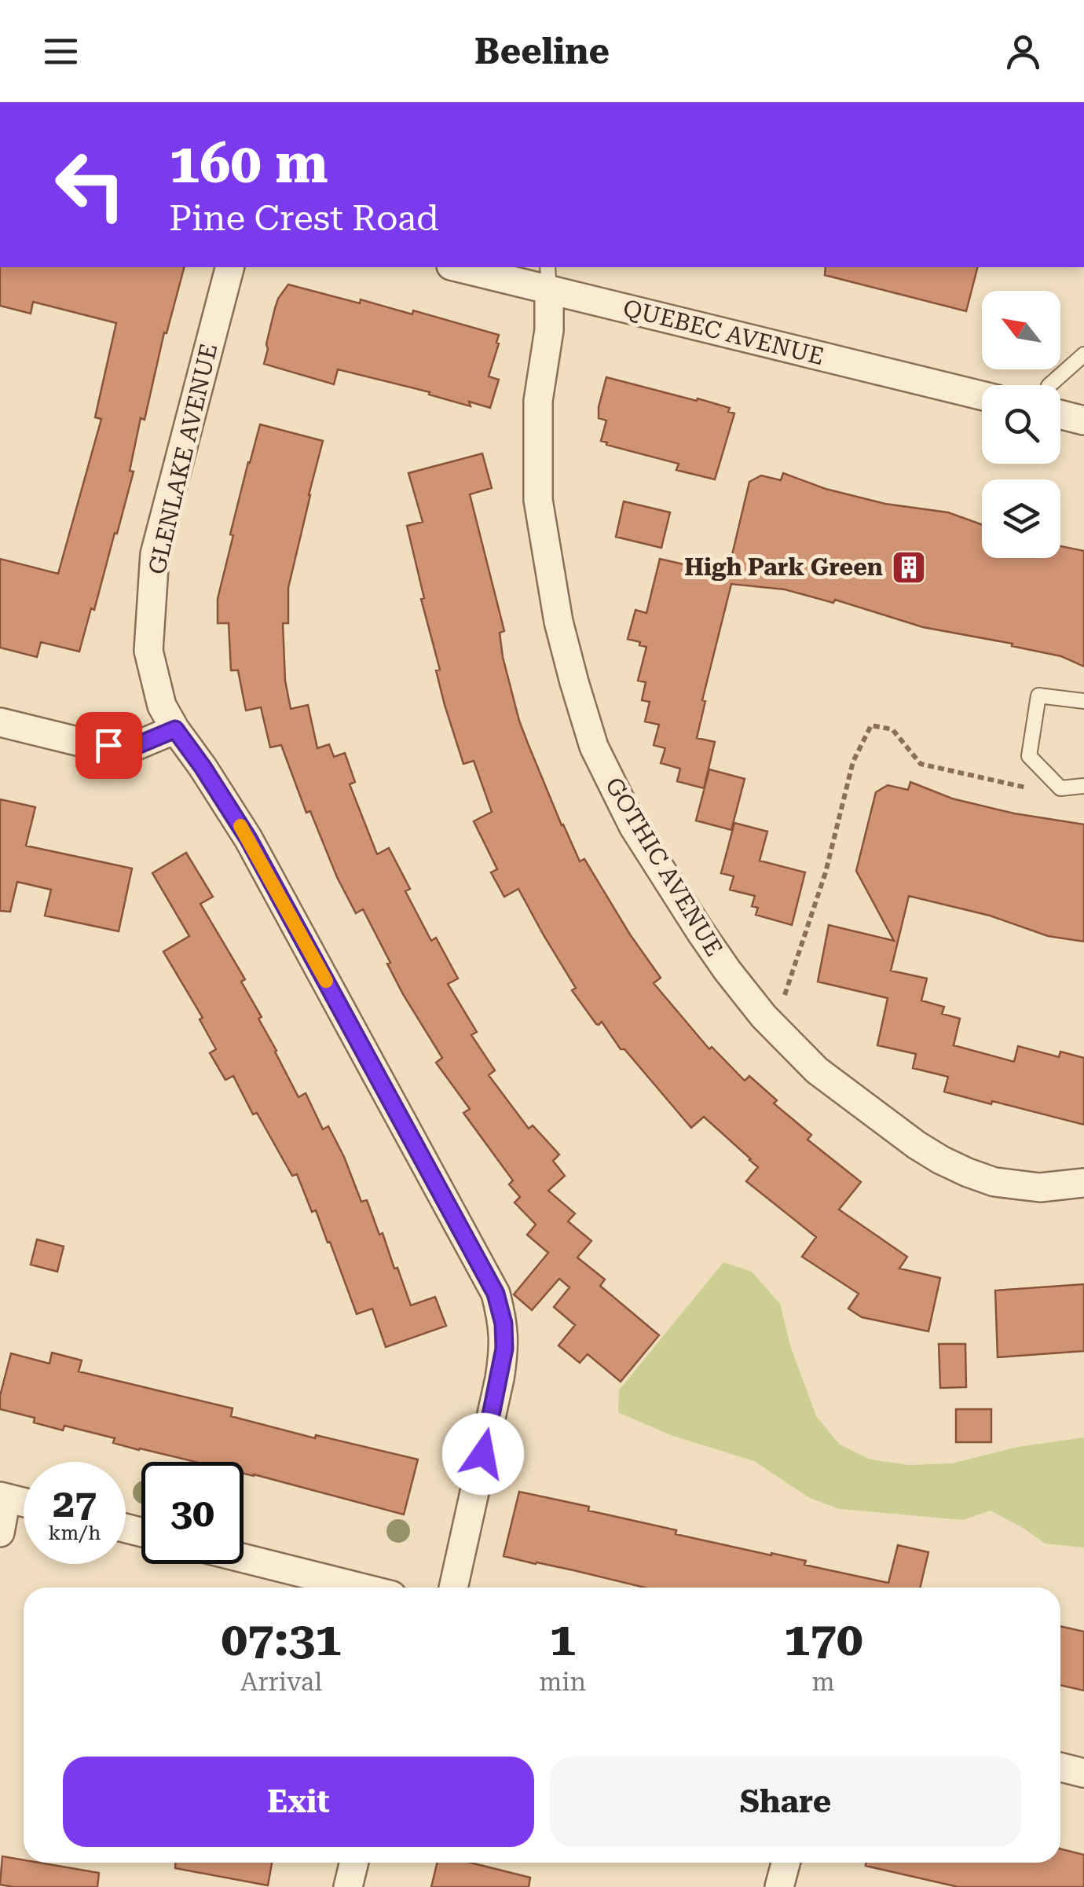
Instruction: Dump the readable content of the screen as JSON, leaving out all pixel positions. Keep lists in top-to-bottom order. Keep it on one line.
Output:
{"streets":{"street":["QUEBEC AVENUE","GLENLAKE AVENUE","GOTHIC AVENUE"]},"crossings":[["QUEBEC AVENUE","GOTHIC AVENUE"]],"places":{"building":["High Park Green"]},"north":"top left","page":{"header":"Beeline","turn":["160 m","Pine Crest Road"],"speed":"27 km/h","limit":"30","eta":["07:31","Arrival","1","min","170","m"],"buttons":["Exit","Share"]}}
